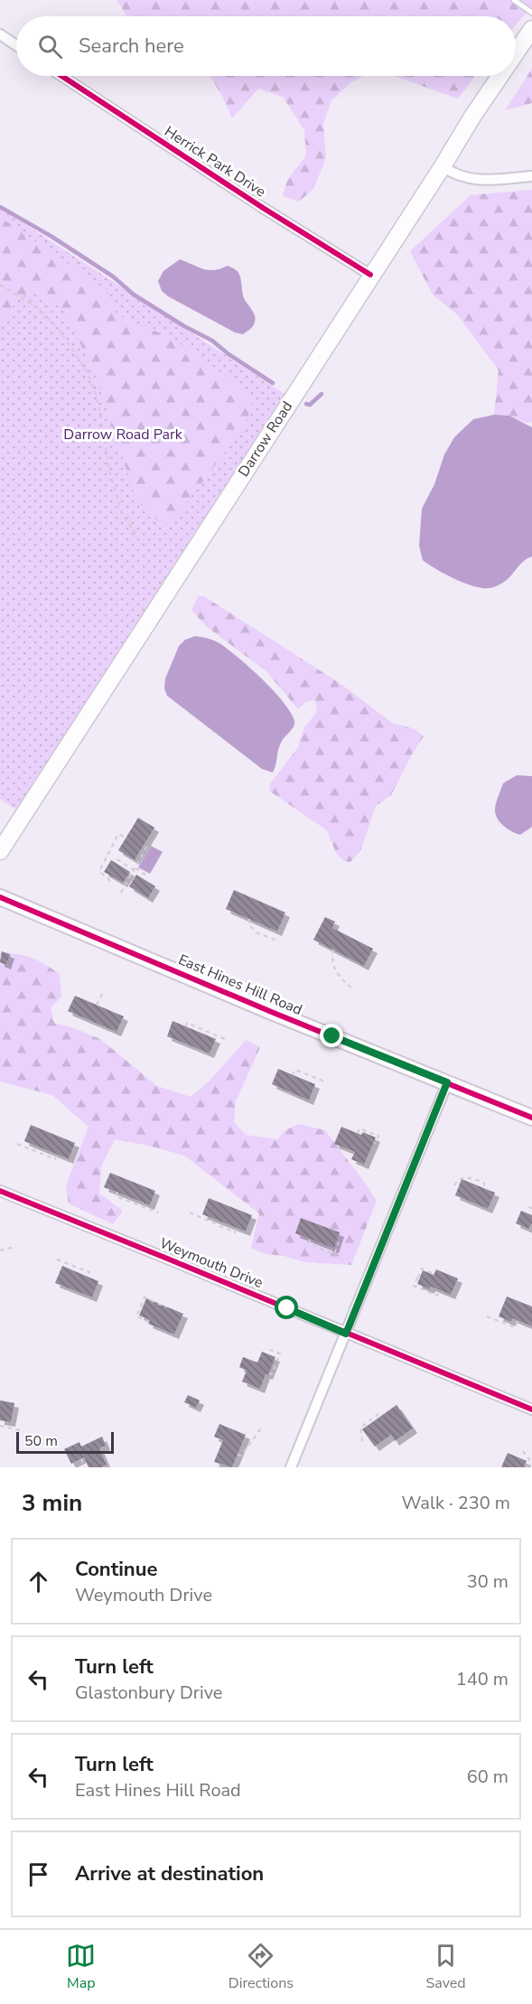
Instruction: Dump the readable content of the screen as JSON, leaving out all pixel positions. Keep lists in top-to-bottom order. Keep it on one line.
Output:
{"streets":{"main road":["Darrow Road"],"street":["Herrick Park Drive","East Hines Hill Road","Weymouth Drive"]},"crossings":[["Herrick Park Drive","Darrow Road"]],"parks":["Darrow Road Park"],"scale_bar":"50 m","page":{"search":"Search here","scale":"50 m","heading":["3 min","Walk · 230 m"],"list":[["Continue","Weymouth Drive","30 m"],["Turn left","Glastonbury Drive","140 m"],["Turn left","East Hines Hill Road","60 m"],"Arrive at destination"],"nav":["Map","Directions","Saved"]}}
